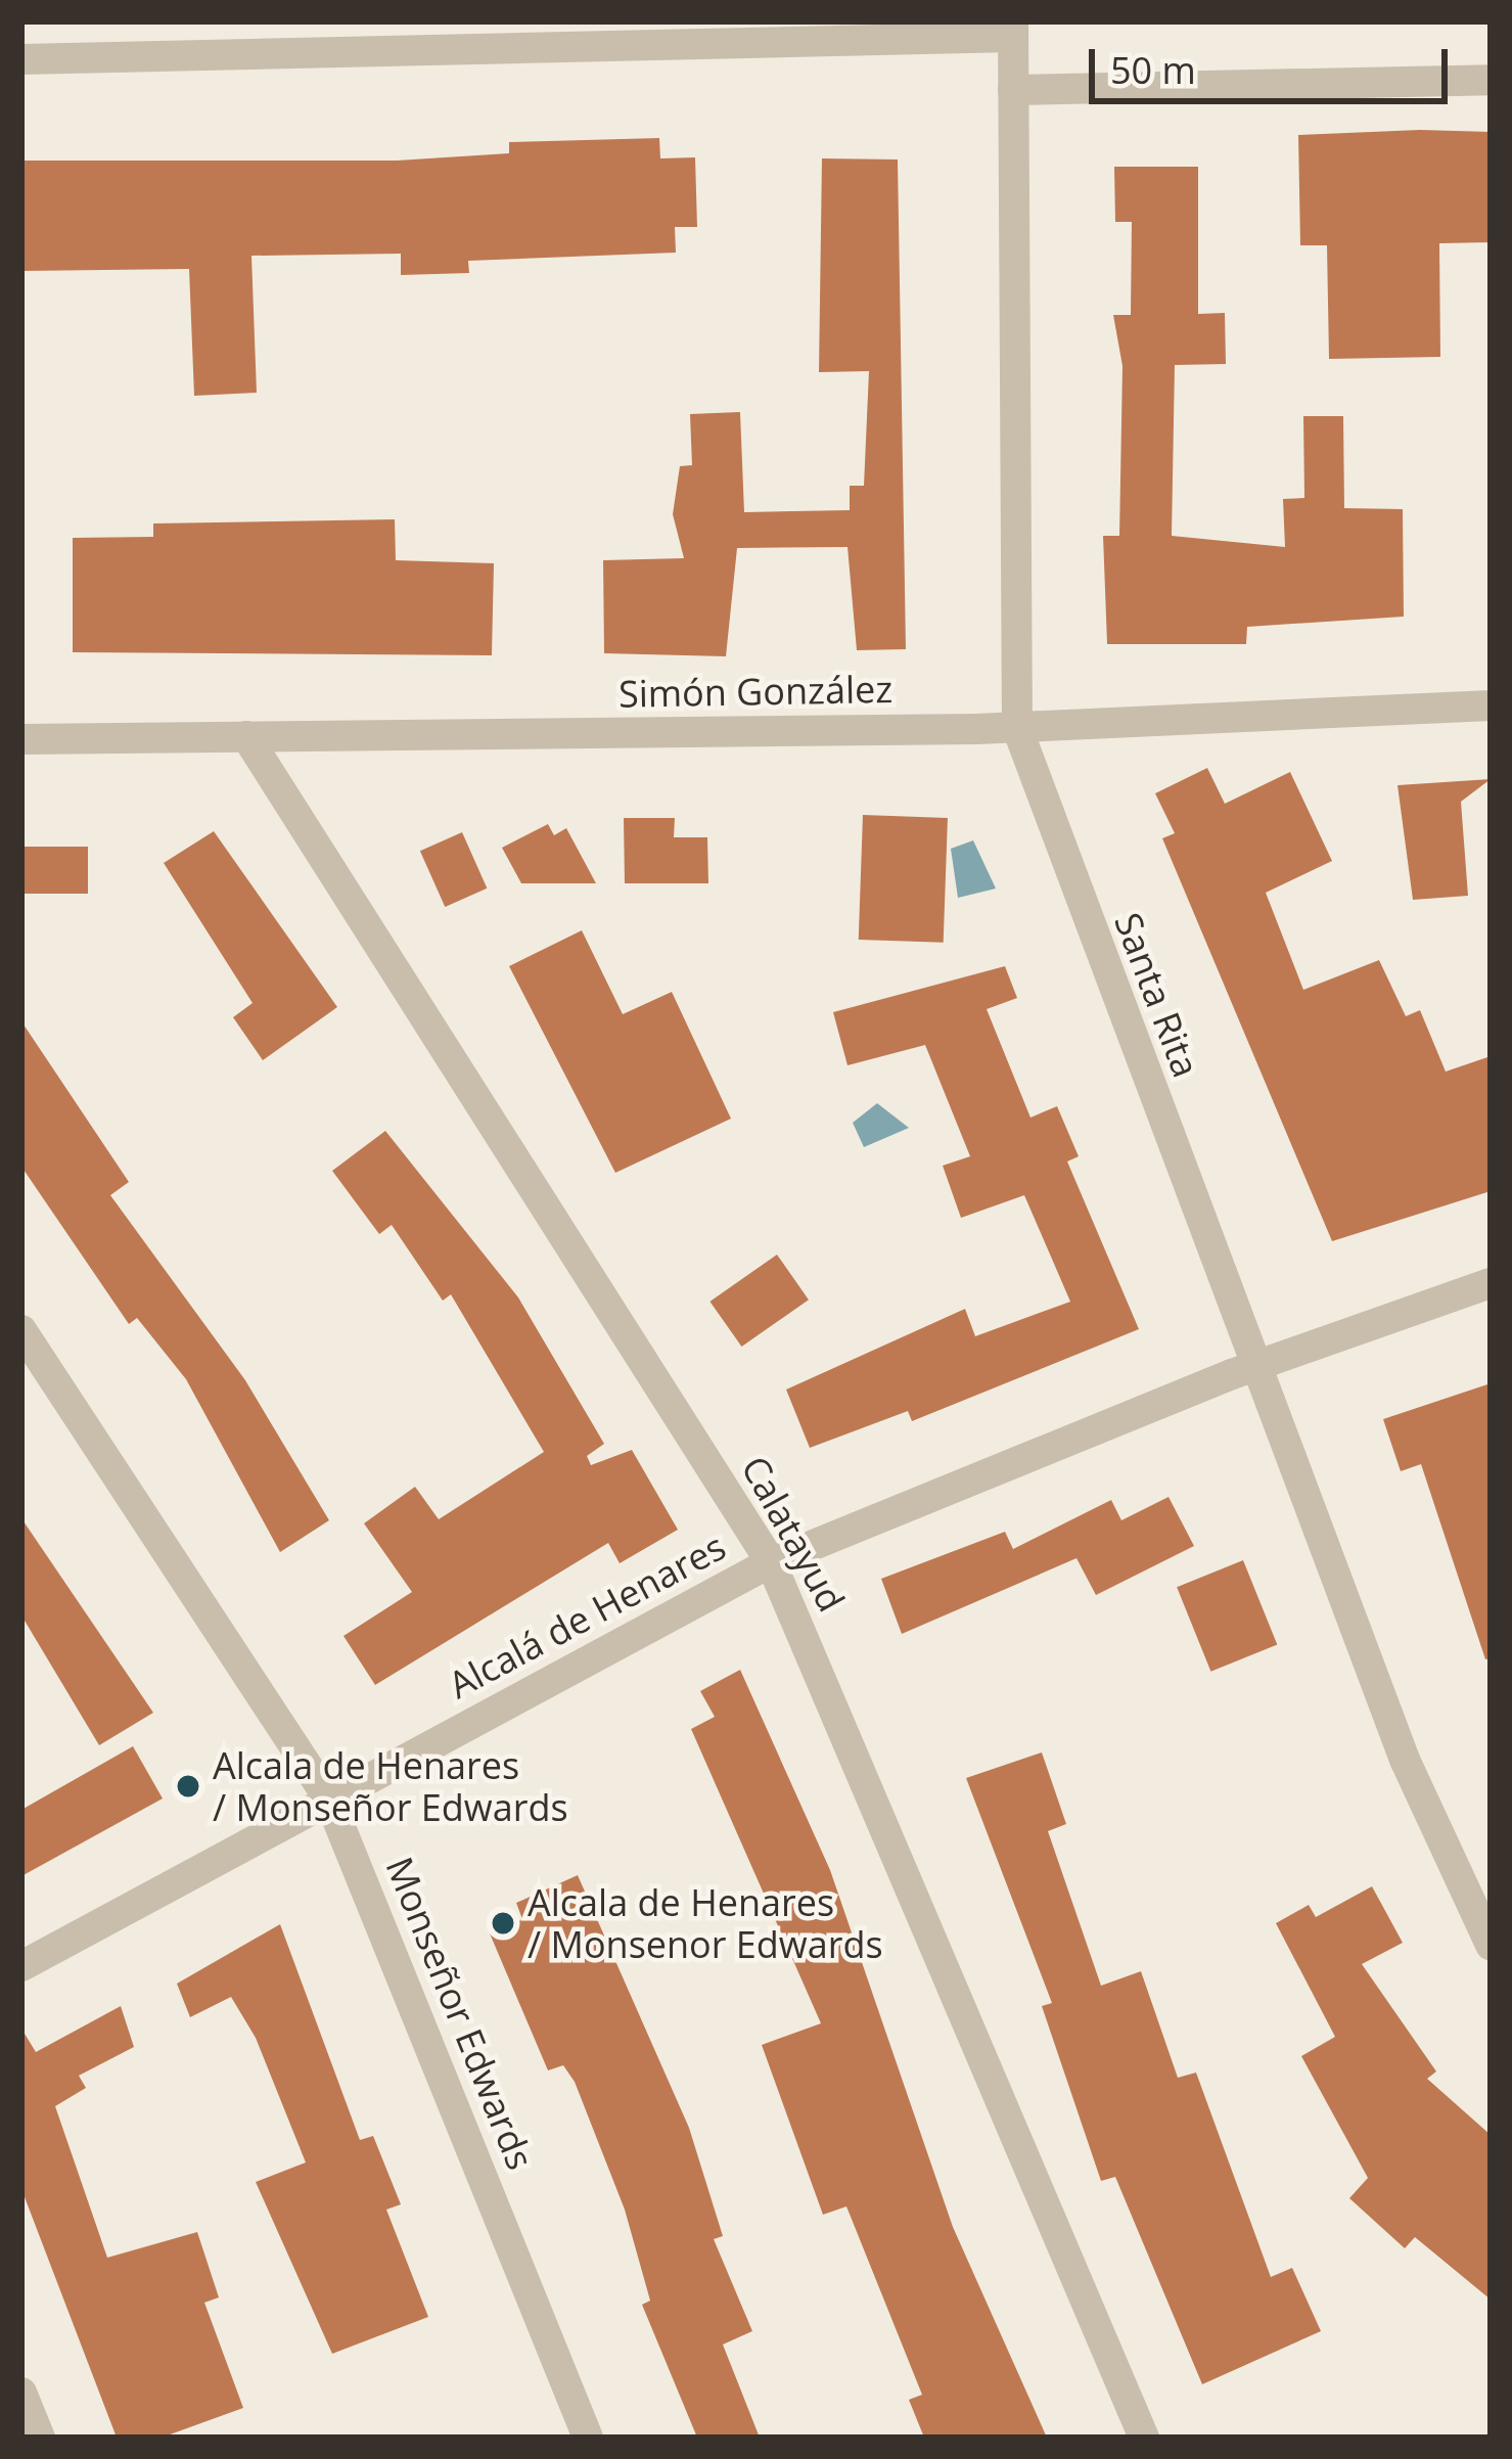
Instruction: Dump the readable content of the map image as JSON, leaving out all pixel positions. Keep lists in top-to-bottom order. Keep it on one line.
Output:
{"streets":{"street":["Simón González","Santa Rita","Calatayud","Alcalá de Henares","Monseñor Edwards"]},"crossings":[["Simón González","Santa Rita"],["Simón González","Calatayud"],["Santa Rita","Alcalá de Henares"],["Calatayud","Alcalá de Henares"],["Alcalá de Henares","Monseñor Edwards"]],"places":["Alcala de Henares / Monseñor Edwards","Alcala de Henares / Monsenor Edwards"],"scale_bar":"50 m"}
